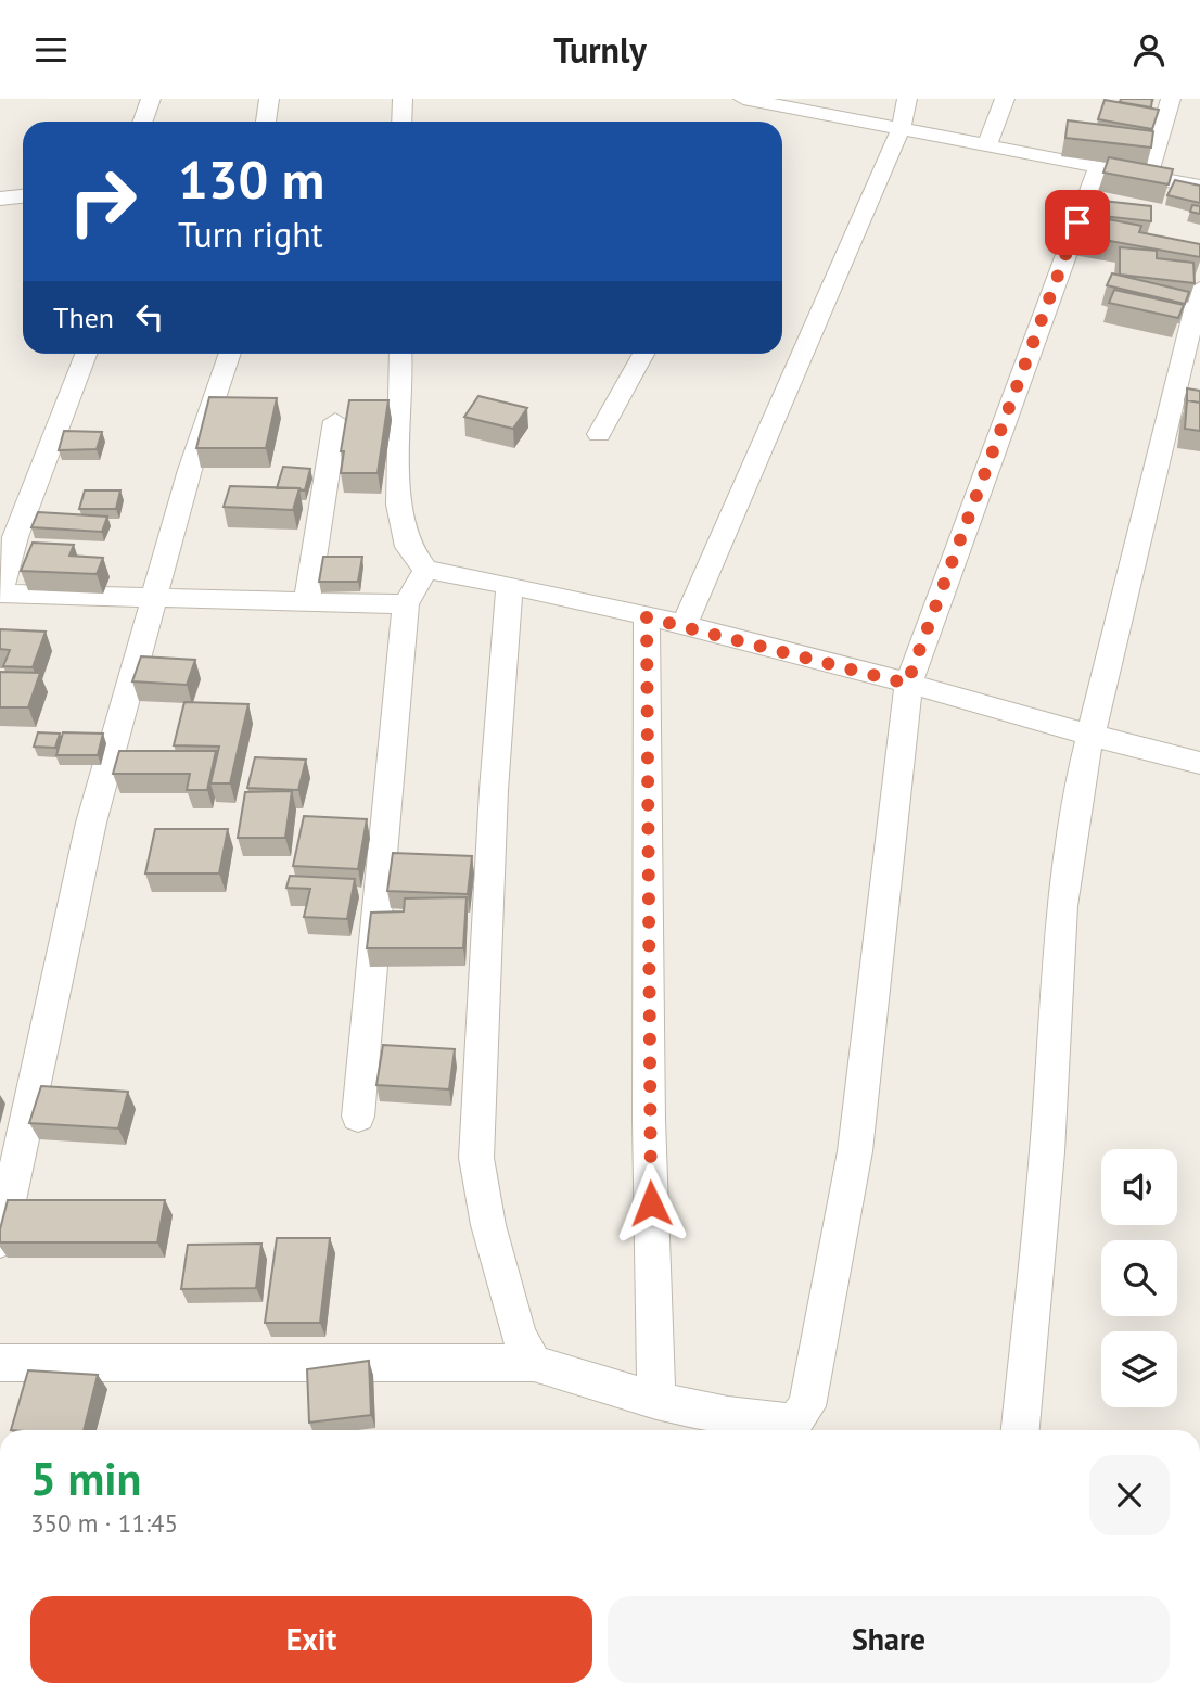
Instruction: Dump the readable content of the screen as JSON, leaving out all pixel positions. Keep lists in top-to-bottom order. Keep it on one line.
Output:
{"page":{"header":"Turnly","turn":["130 m","Turn right"],"then":"Then","heading":["5 min","350 m · 11:45"],"buttons":["Exit","Share"]}}
